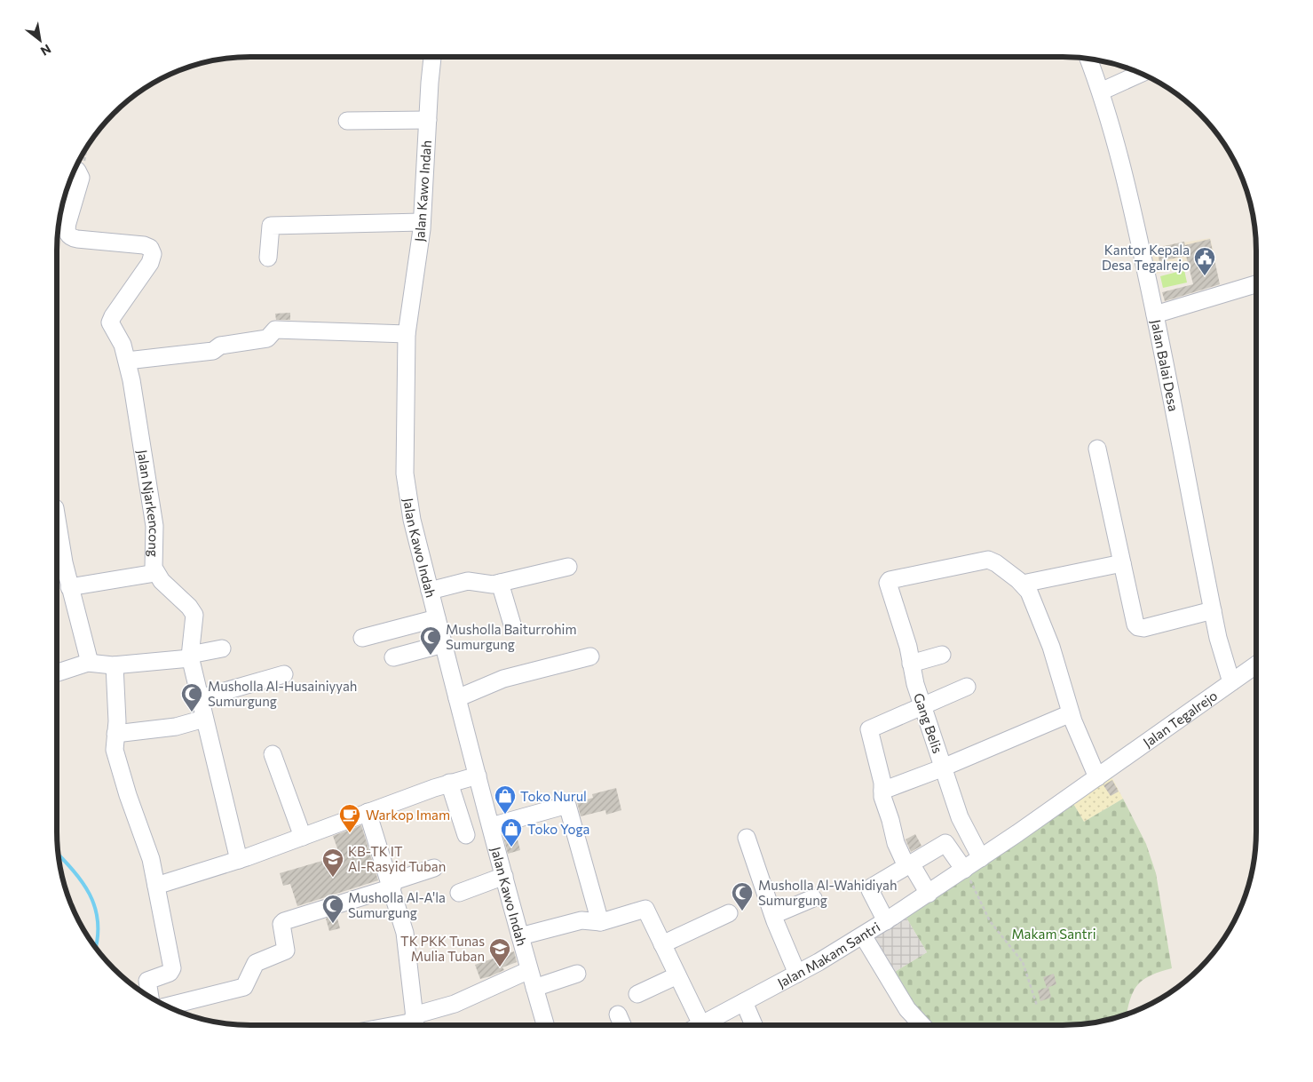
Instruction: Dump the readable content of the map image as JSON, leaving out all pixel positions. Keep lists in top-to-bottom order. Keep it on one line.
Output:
{"streets":{"street":["Jalan Kawo Indah","Jalan Balai Desa","Jalan Njarkencong","Jalan Tegalrejo","Gang Belis","Jalan Makam Santri"]},"crossings":[["Jalan Balai Desa","Jalan Tegalrejo"],["Jalan Tegalrejo","Jalan Makam Santri"],["Gang Belis","Jalan Makam Santri"]],"parks":["Makam Santri"],"places":{"public building":["Kantor Kepala Desa Tegalrejo"],"mosque":["Musholla Baiturrohim Sumurgung","Musholla Al-Husainiyyah Sumurgung","Musholla Al-Wahidiyah Sumurgung","Musholla Al-A'la Sumurgung"],"shop":["Toko Nurul","Toko Yoga"],"cafe":["Warkop Imam"],"school or university":["KB-TK IT Al-Rasyid Tuban","TK PKK Tunas Mulia Tuban"]},"north":"bottom right"}
